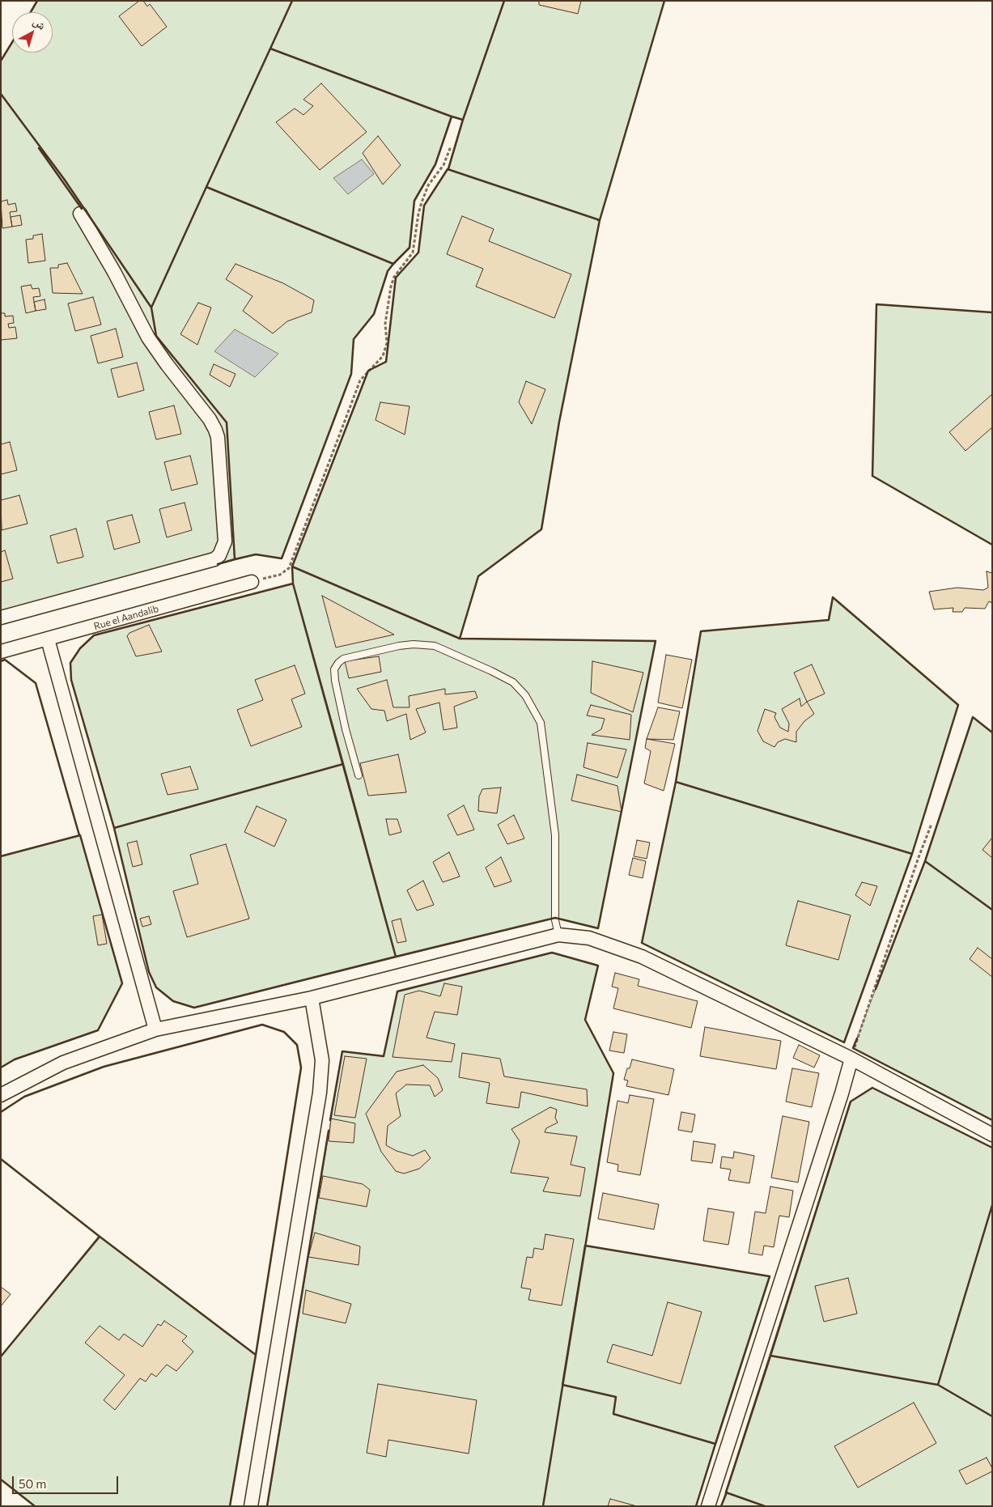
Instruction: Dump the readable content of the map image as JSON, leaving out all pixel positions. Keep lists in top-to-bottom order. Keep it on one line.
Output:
{"streets":{"street":["Rue el Aandalib"]},"scale_bar":"50 m","north":"top right"}
